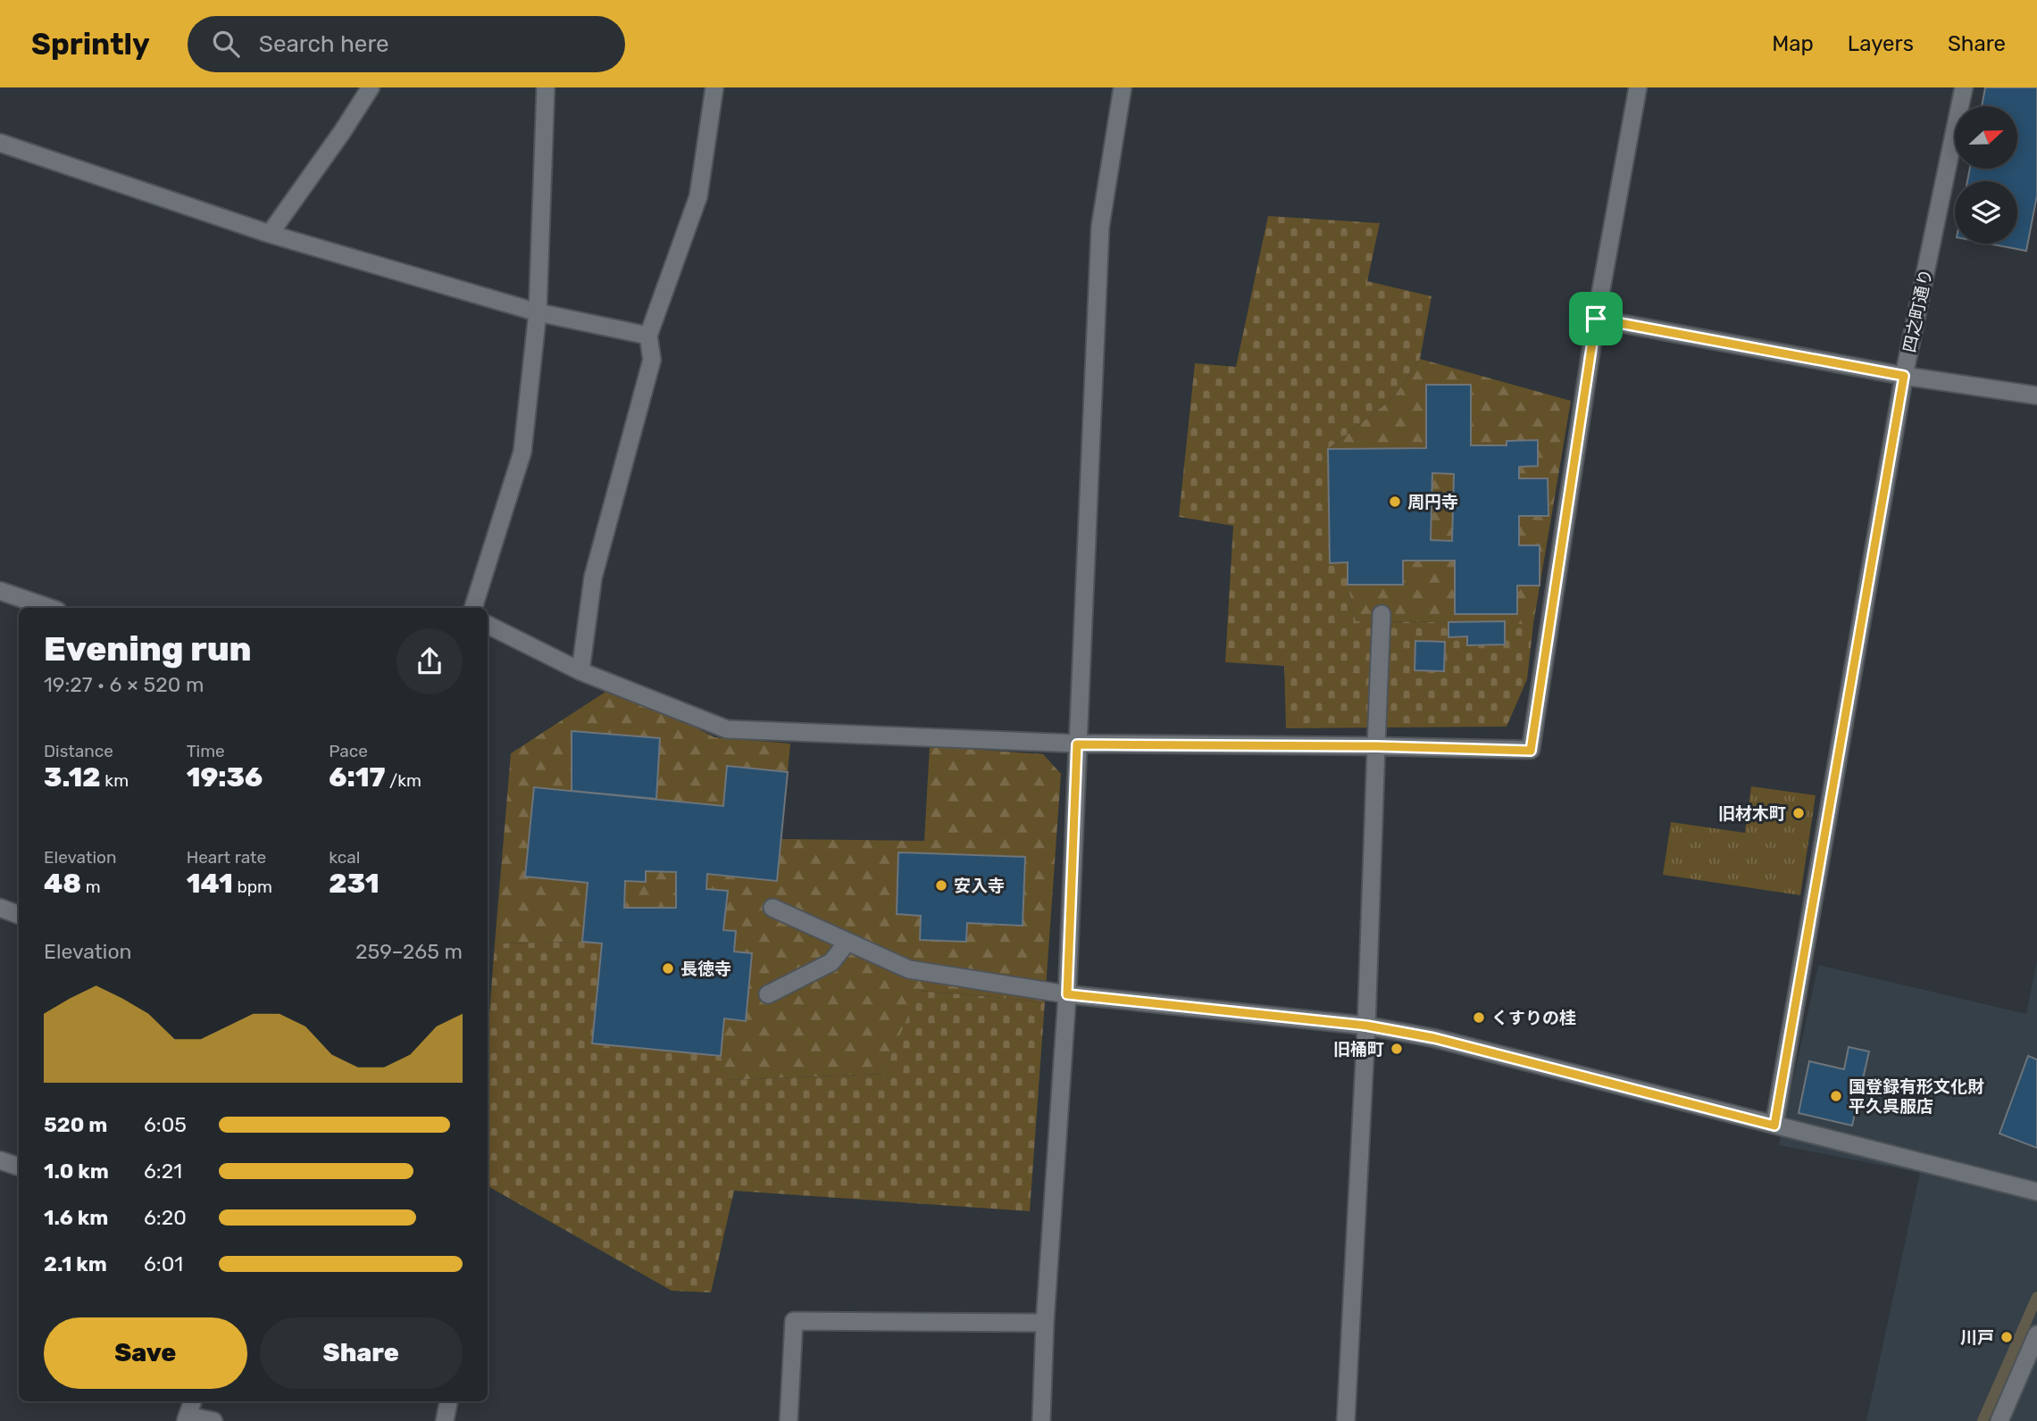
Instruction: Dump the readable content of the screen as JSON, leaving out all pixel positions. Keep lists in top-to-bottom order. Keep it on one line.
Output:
{"streets":{"street":["四之町通り"]},"places":["周円寺","旧材木町","安入寺","長徳寺","くすりの桂","旧桶町","国登録有形文化財 平久呉服店","川戸"],"north":"right","page":{"header":"Sprintly","search":"Search here","nav":["Map","Layers","Share"],"heading":["Evening run","19:27 · 6 × 520 m"],"stats":[["Distance","3.12 km"],["Time","19:36"],["Pace","6:17 /km"],["Elevation","48 m"],["Heart rate","141 bpm"],["kcal","231"]],"chart":["Elevation","259–265 m"],"list":[{"name":"520 m","note":"6:05"},{"name":"1.0 km","note":"6:21"},{"name":"1.6 km","note":"6:20"},{"name":"2.1 km","note":"6:01"}],"buttons":["Save","Share"]}}
